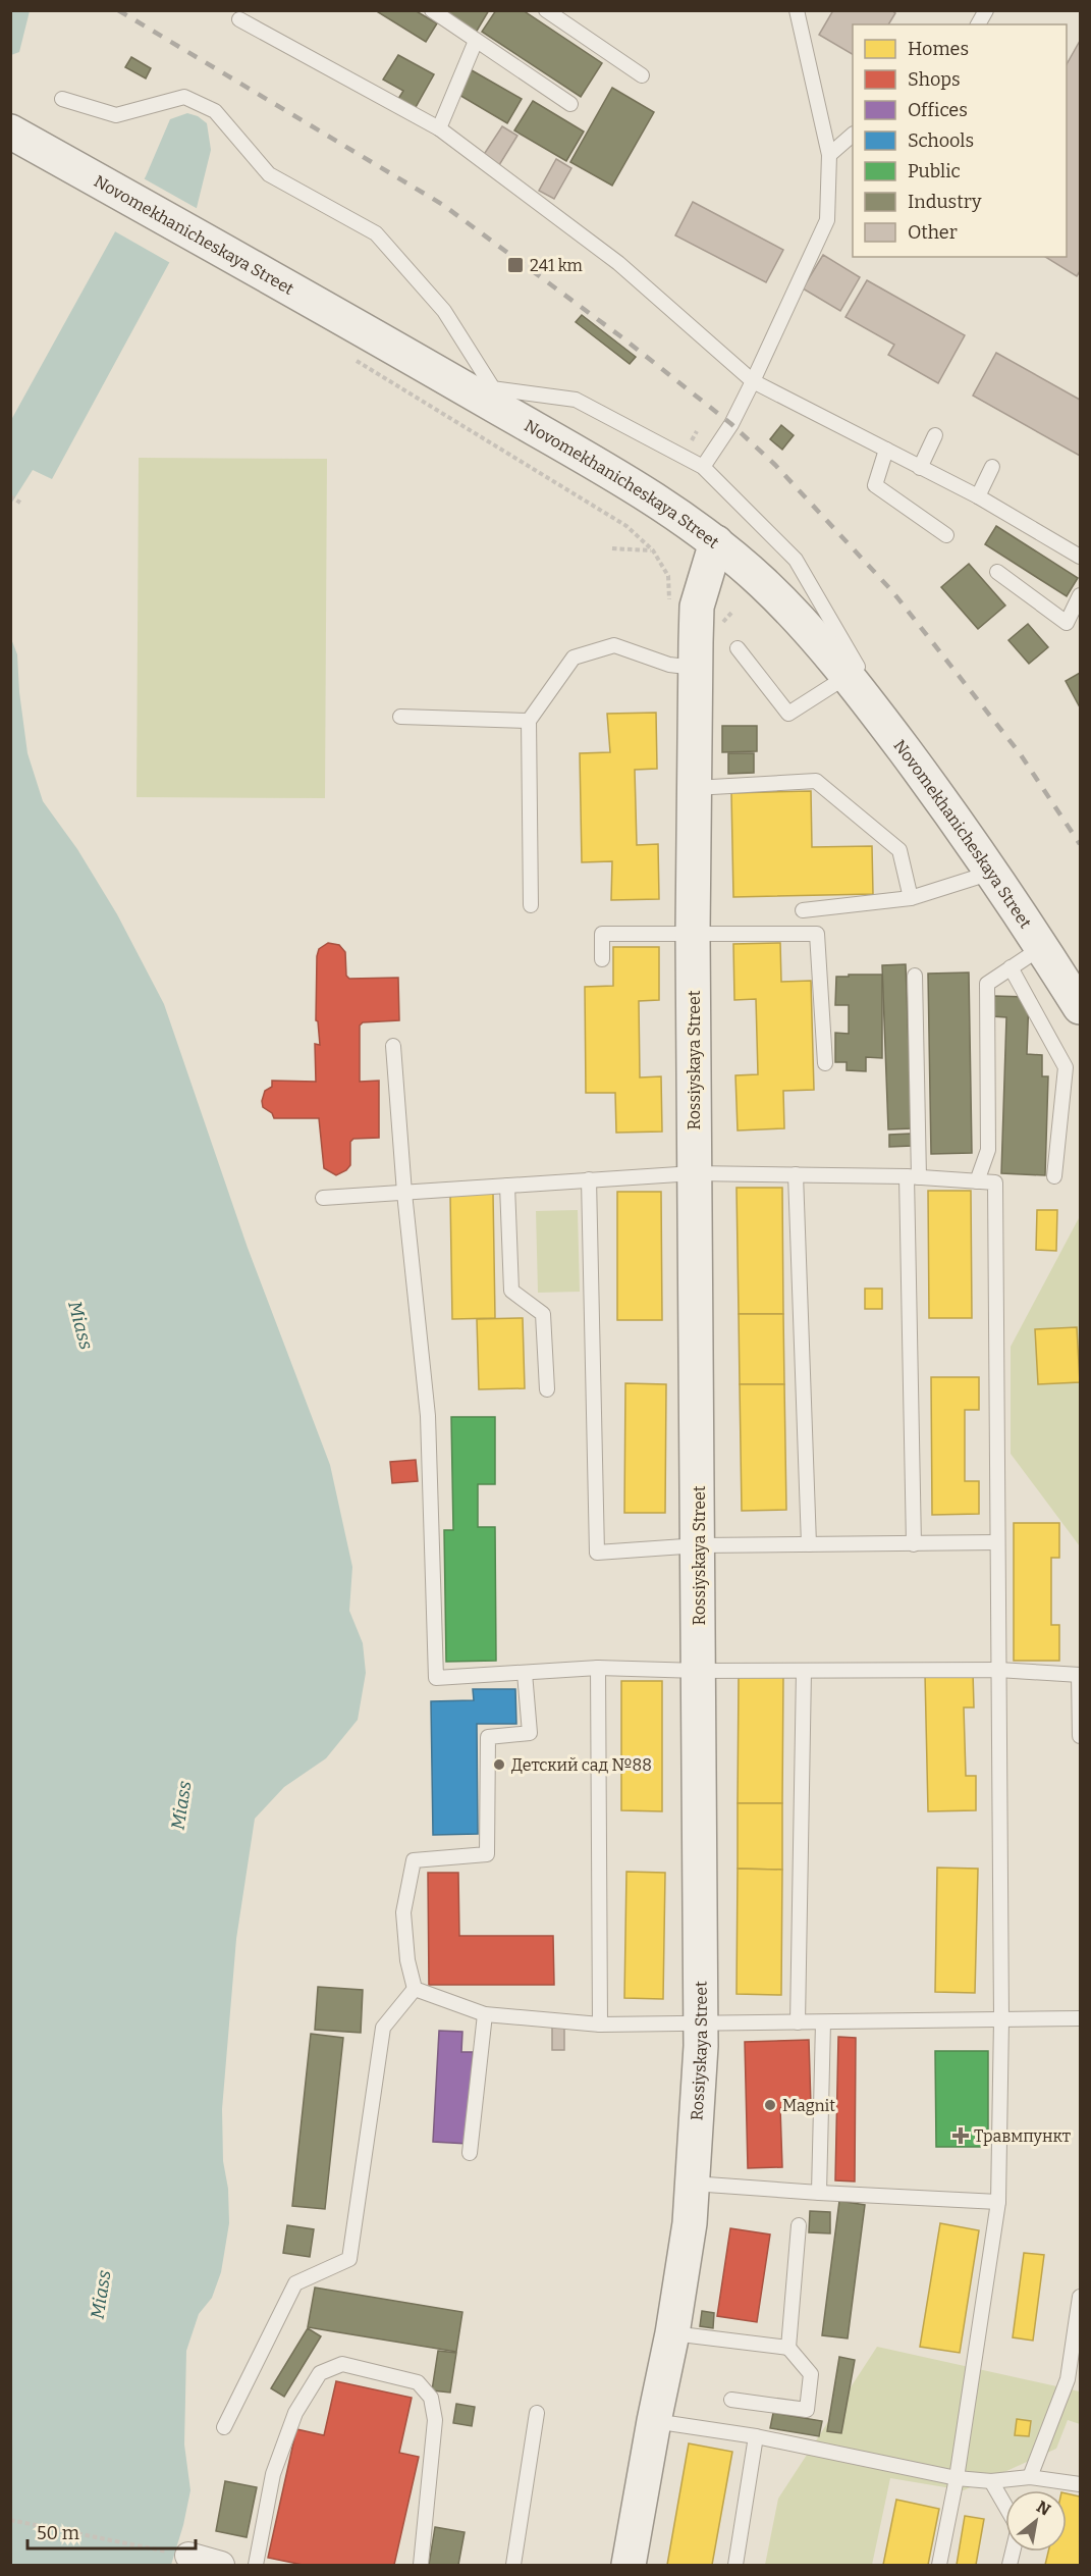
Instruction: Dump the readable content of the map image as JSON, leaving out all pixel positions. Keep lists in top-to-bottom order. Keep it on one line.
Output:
{"streets":{"main road":["Novomekhanicheskaya Street","Rossiyskaya Street"]},"crossings":[["Novomekhanicheskaya Street","Rossiyskaya Street"]],"water":["Miass"],"places":{"transit":["241 km"],"other":["Детский сад №88","Magnit"],"health":["Травмпункт"]},"legend":["Homes","Shops","Offices","Schools","Public","Industry","Other"],"scale_bar":"50 m","north":"top right"}
